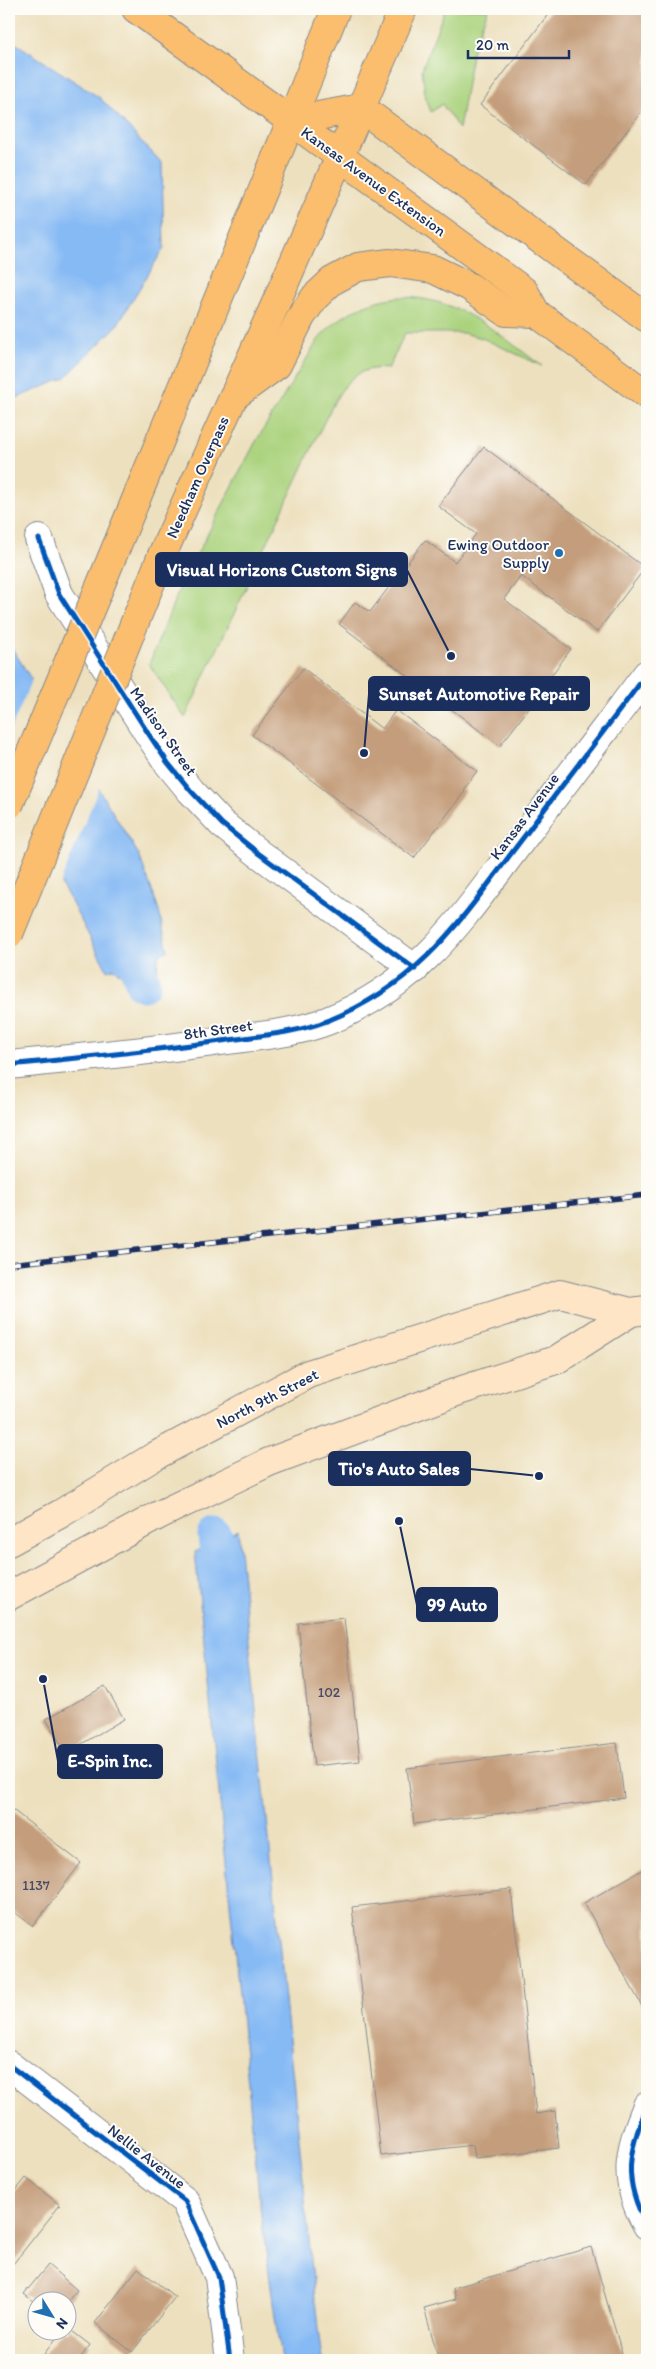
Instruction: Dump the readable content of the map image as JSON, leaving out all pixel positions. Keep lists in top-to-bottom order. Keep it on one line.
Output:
{"streets":{"main road":["Kansas Avenue Extension","Needham Overpass","North 9th Street"],"street":["Madison Street","Kansas Avenue","8th Street","Nellie Avenue"]},"crossings":[["Kansas Avenue Extension","Needham Overpass"],["Madison Street","Kansas Avenue"],["Madison Street","8th Street"],["Kansas Avenue","8th Street"]],"places":["Ewing Outdoor Supply","Visual Horizons Custom Signs","Sunset Automotive Repair","Tio's Auto Sales","99 Auto","E-Spin Inc."],"house_numbers":["102","1137"],"scale_bar":"20 m","north":"bottom right"}
